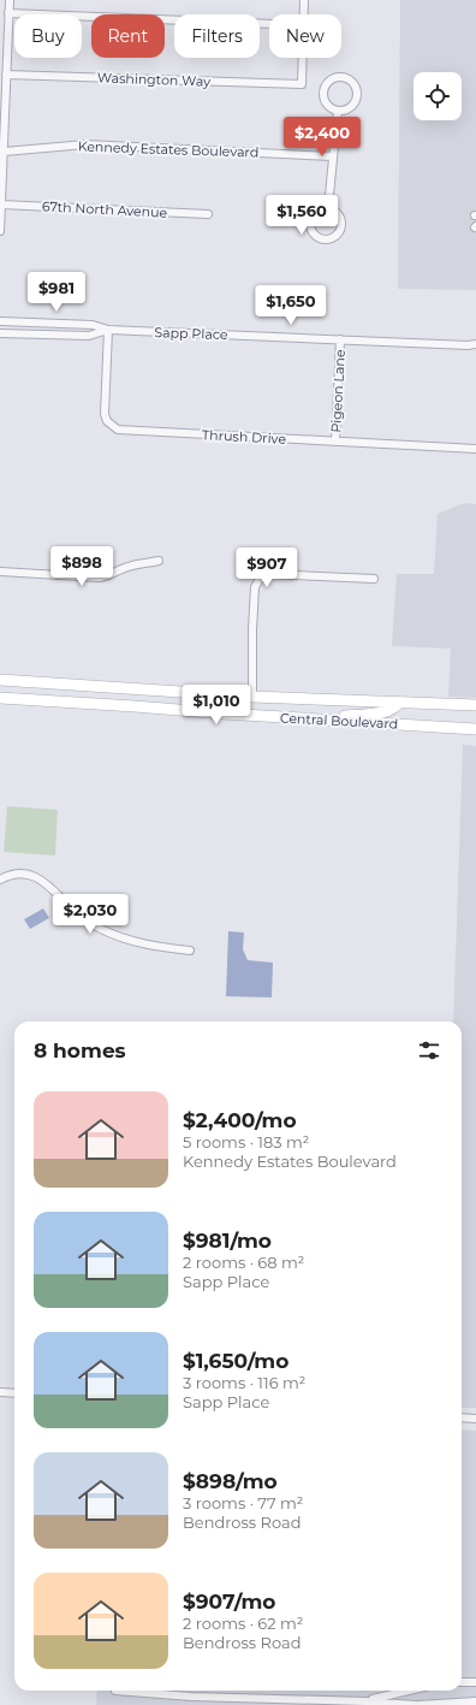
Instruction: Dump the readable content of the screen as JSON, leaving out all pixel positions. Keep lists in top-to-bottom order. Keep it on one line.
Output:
{"streets":{"street":["Washington Way","Kennedy Estates Boulevard","67th North Avenue","Sapp Place","Pigeon Lane","Thrush Drive","Central Boulevard"]},"crossings":[["Sapp Place","Pigeon Lane"],["Sapp Place","Thrush Drive"],["Pigeon Lane","Thrush Drive"]],"page":{"chip":["Buy","Rent","Filters","New"],"price":["$2,400","$1,560","$981","$1,650","$898","$907","$1,010","$2,030"],"heading":"8 homes","list":[{"name":"$2,400/mo","note":"5 rooms · 183 m² · Kennedy Estates Boulevard"},{"name":"$981/mo","note":"2 rooms · 68 m² · Sapp Place"},{"name":"$1,650/mo","note":"3 rooms · 116 m² · Sapp Place"},{"name":"$898/mo","note":"3 rooms · 77 m² · Bendross Road"},{"name":"$907/mo","note":"2 rooms · 62 m² · Bendross Road"}]}}
